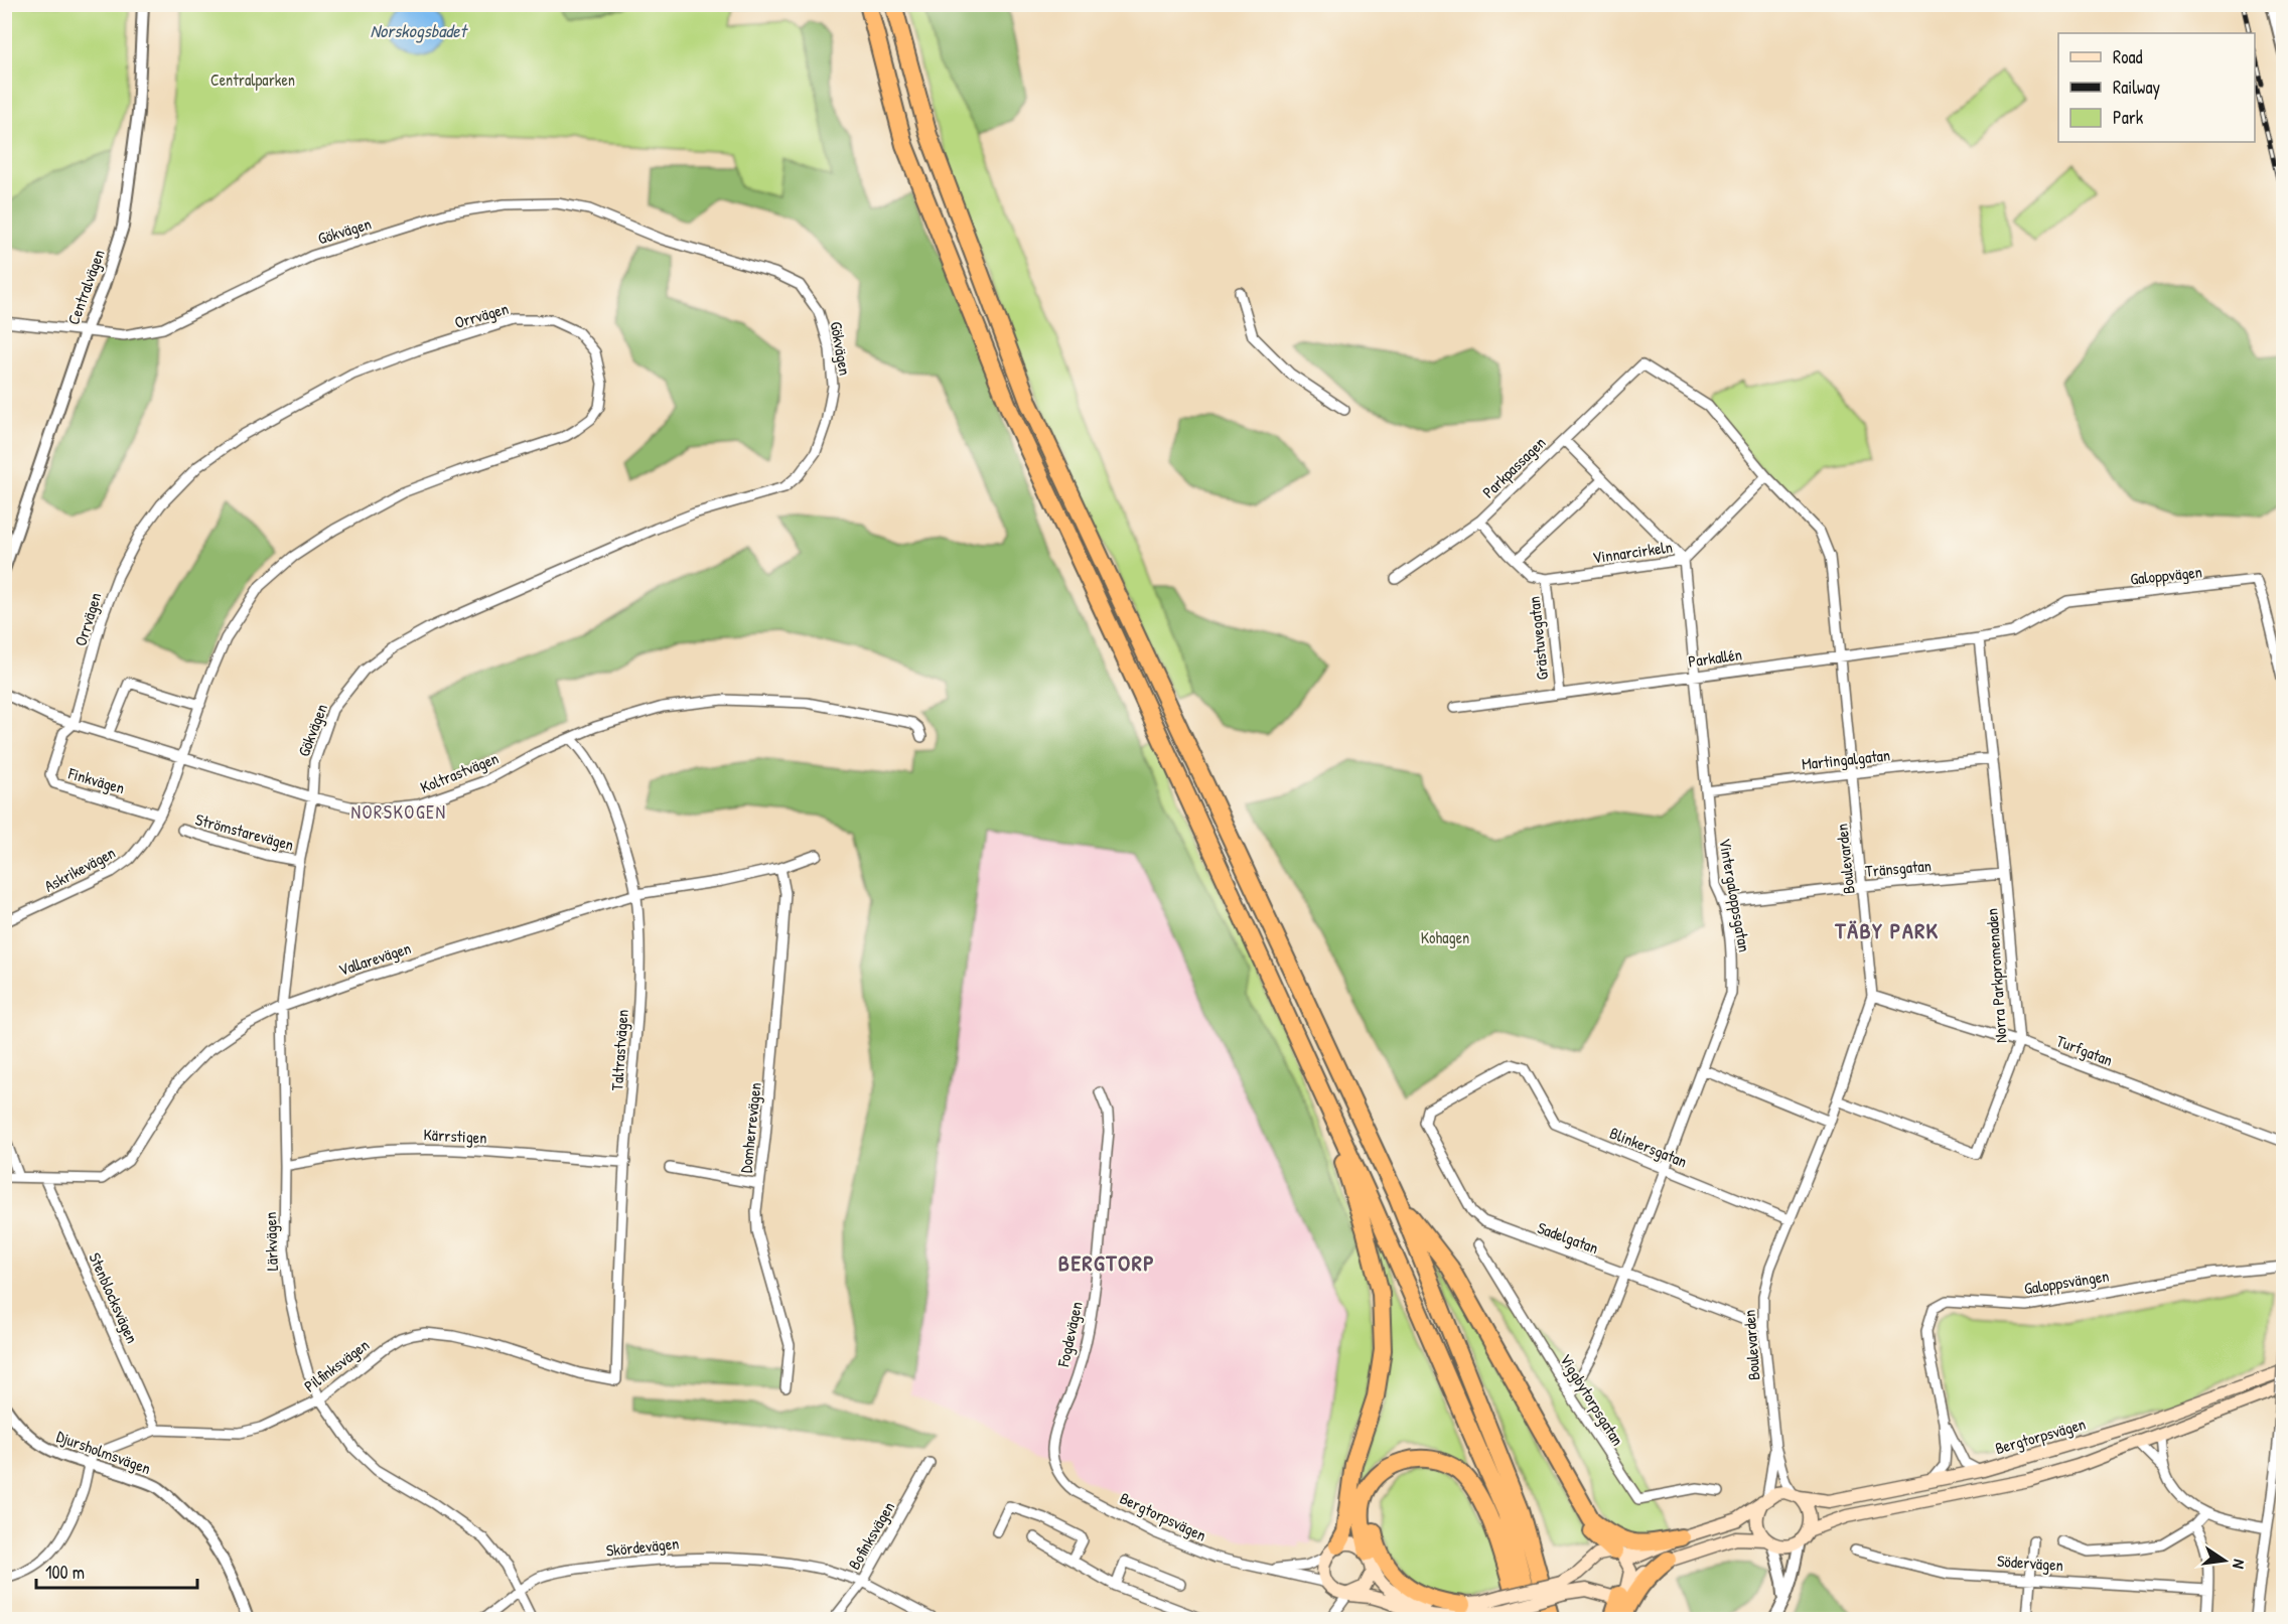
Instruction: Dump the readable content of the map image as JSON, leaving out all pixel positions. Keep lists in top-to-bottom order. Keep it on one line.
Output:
{"streets":{"main road":["Bergtorpsvägen"],"street":["Gökvägen","Centralvägen","Orrvägen","Parkpassagen","Vinnarcirkeln","Galoppvägen","Grästuvegatan","Parkallén","Martingalgatan","Koltrastvägen","Finkvägen","Strömstarevägen","Boulevarden","Tränsgatan","Askrikevägen","Vintergaloppsgatan","Vallarevägen","Norra Parkpromenaden","Taltrastvägen","Turfgatan","Domherrevägen","Kärrstigen","Blinkersgatan","Sadelgatan","Lärkvägen","Galoppsvängen","Stenblocksvägen","Fogdevägen","Pilfinksvägen","Viggbytorpsgatan","Djursholmsvägen","Bofinksvägen","Skördevägen","Södervägen"]},"crossings":[["Gökvägen","Centralvägen"],["Gökvägen","Koltrastvägen"],["Gökvägen","Lärkvägen"],["Orrvägen","Koltrastvägen"],["Orrvägen","Finkvägen"],["Orrvägen","Askrikevägen"],["Parkpassagen","Vinnarcirkeln"],["Parkpassagen","Boulevarden"],["Vinnarcirkeln","Grästuvegatan"],["Vinnarcirkeln","Vintergaloppsgatan"],["Galoppvägen","Parkallén"],["Galoppvägen","Norra Parkpromenaden"],["Grästuvegatan","Parkallén"],["Parkallén","Boulevarden"],["Parkallén","Vintergaloppsgatan"],["Parkallén","Norra Parkpromenaden"],["Martingalgatan","Boulevarden"],["Martingalgatan","Vintergaloppsgatan"],["Martingalgatan","Norra Parkpromenaden"],["Koltrastvägen","Finkvägen"],["Koltrastvägen","Askrikevägen"],["Koltrastvägen","Taltrastvägen"],["Koltrastvägen","Lärkvägen"],["Finkvägen","Askrikevägen"],["Strömstarevägen","Lärkvägen"],["Boulevarden","Tränsgatan"],["Boulevarden","Norra Parkpromenaden"],["Boulevarden","Turfgatan"],["Boulevarden","Blinkersgatan"],["Boulevarden","Sadelgatan"],["Boulevarden","Bergtorpsvägen"],["Tränsgatan","Vintergaloppsgatan"],["Tränsgatan","Norra Parkpromenaden"],["Vintergaloppsgatan","Blinkersgatan"],["Vintergaloppsgatan","Sadelgatan"],["Vintergaloppsgatan","Viggbytorpsgatan"],["Vallarevägen","Taltrastvägen"],["Vallarevägen","Domherrevägen"],["Vallarevägen","Lärkvägen"],["Vallarevägen","Stenblocksvägen"],["Norra Parkpromenaden","Turfgatan"],["Taltrastvägen","Kärrstigen"],["Taltrastvägen","Pilfinksvägen"],["Kärrstigen","Lärkvägen"],["Blinkersgatan","Sadelgatan"],["Lärkvägen","Pilfinksvägen"],["Lärkvägen","Skördevägen"],["Galoppsvängen","Bergtorpsvägen"],["Stenblocksvägen","Pilfinksvägen"],["Fogdevägen","Bergtorpsvägen"],["Pilfinksvägen","Djursholmsvägen"],["Bofinksvägen","Skördevägen"]],"districts":["NORSKOGEN","TÄBY PARK","BERGTORP"],"water":["Norskogsbadet"],"parks":["Centralparken","Kohagen"],"legend":["Road","Railway","Park"],"scale_bar":"100 m","north":"right"}
